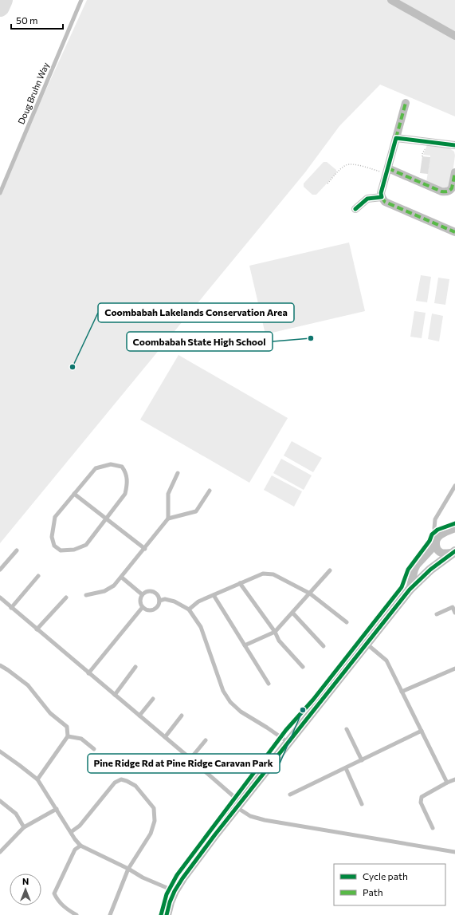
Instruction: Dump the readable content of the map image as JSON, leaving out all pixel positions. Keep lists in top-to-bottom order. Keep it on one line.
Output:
{"streets":{"lane":["Doug Bruhn Way"]},"places":["Coombabah State High School","Coombabah Lakelands Conservation Area","Pine Ridge Rd at Pine Ridge Caravan Park"],"legend":["Cycle path","Path"],"scale_bar":"50 m","north":"top"}
